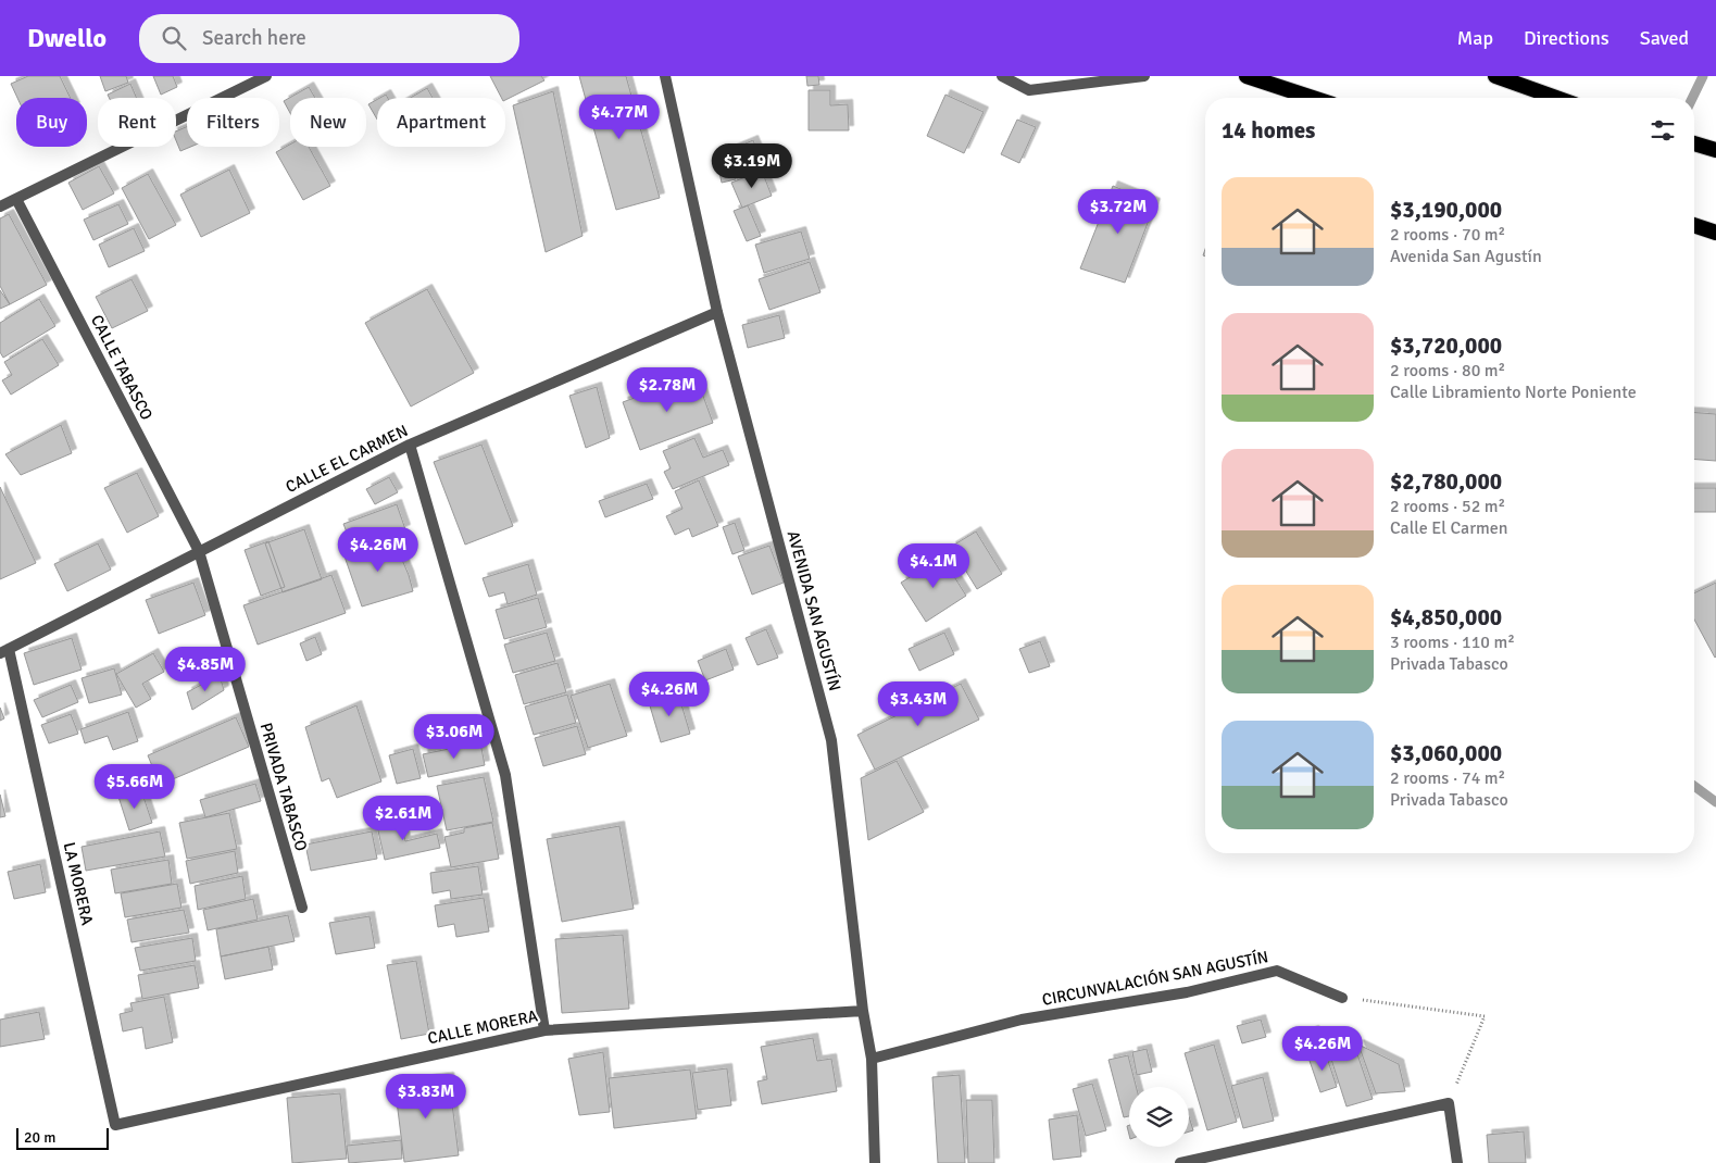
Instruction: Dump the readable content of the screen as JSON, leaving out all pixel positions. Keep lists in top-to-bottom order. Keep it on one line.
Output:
{"streets":{"street":["CALLE TABASCO","CALLE EL CARMEN","AVENIDA SAN AGUSTÍN","PRIVADA TABASCO","LA MORERA","CIRCUNVALACIÓN SAN AGUSTÍN","CALLE MORERA"]},"crossings":[["CALLE TABASCO","CALLE EL CARMEN"],["CALLE TABASCO","PRIVADA TABASCO"],["CALLE EL CARMEN","AVENIDA SAN AGUSTÍN"],["CALLE EL CARMEN","PRIVADA TABASCO"],["CALLE EL CARMEN","LA MORERA"],["AVENIDA SAN AGUSTÍN","CIRCUNVALACIÓN SAN AGUSTÍN"],["AVENIDA SAN AGUSTÍN","CALLE MORERA"],["LA MORERA","CALLE MORERA"]],"scale_bar":"20 m","page":{"header":"Dwello","search":"Search here","nav":["Map","Directions","Saved"],"price":["$4.77M","$3.19M","$3.72M","$2.78M","$4.26M","$4.1M","$4.85M","$4.26M","$3.43M","$3.06M","$5.66M","$2.61M","$4.26M","$3.83M"],"chip":["Buy","Rent","Filters","New","Apartment"],"heading":"14 homes","list":[{"name":"$3,190,000","note":"2 rooms · 70 m² · Avenida San Agustín"},{"name":"$3,720,000","note":"2 rooms · 80 m² · Calle Libramiento Norte Poniente"},{"name":"$2,780,000","note":"2 rooms · 52 m² · Calle El Carmen"},{"name":"$4,850,000","note":"3 rooms · 110 m² · Privada Tabasco"},{"name":"$3,060,000","note":"2 rooms · 74 m² · Privada Tabasco"}],"scale":"20 m"}}
